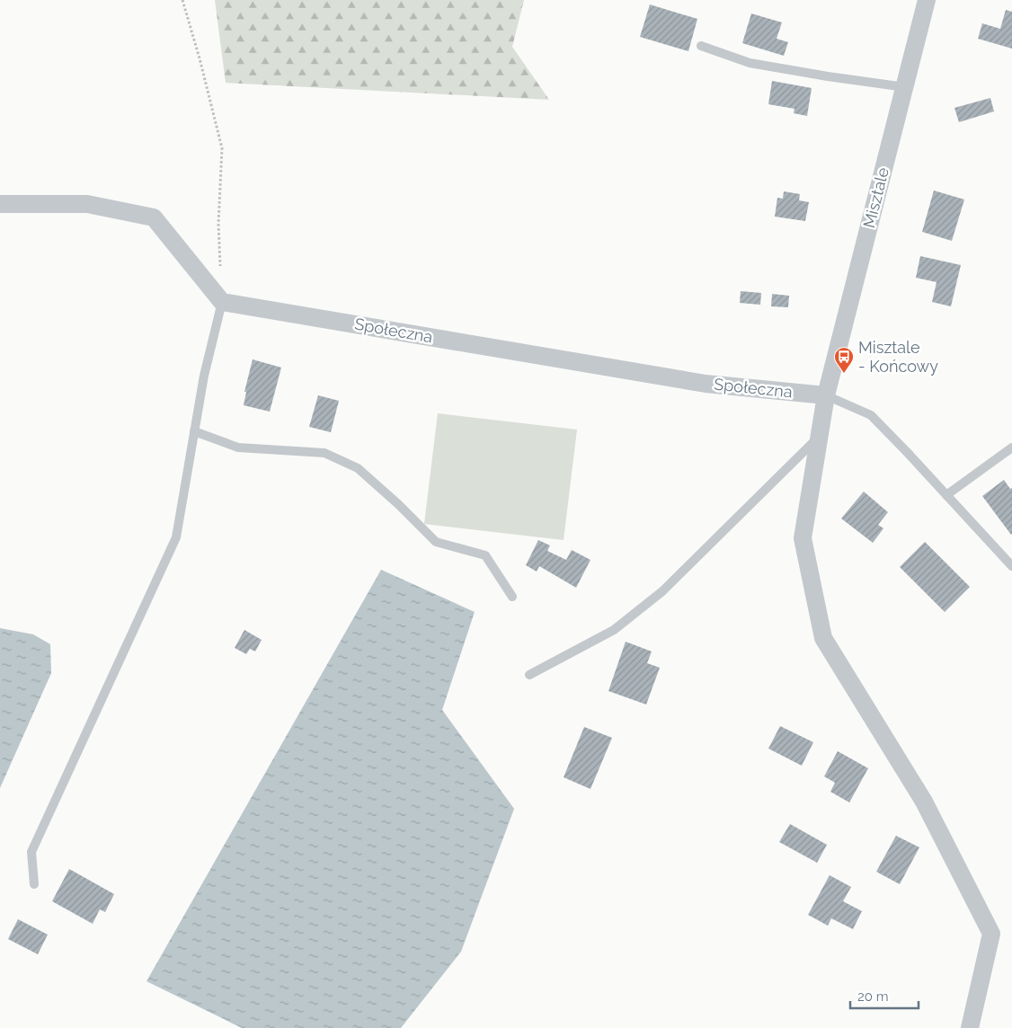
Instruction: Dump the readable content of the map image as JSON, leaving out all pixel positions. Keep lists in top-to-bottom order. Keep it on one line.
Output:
{"streets":{"street":["Misztale","Społeczna"]},"crossings":[["Misztale","Społeczna"]],"places":{"bus stop":["Misztale - Końcowy"]},"scale_bar":"20 m"}
